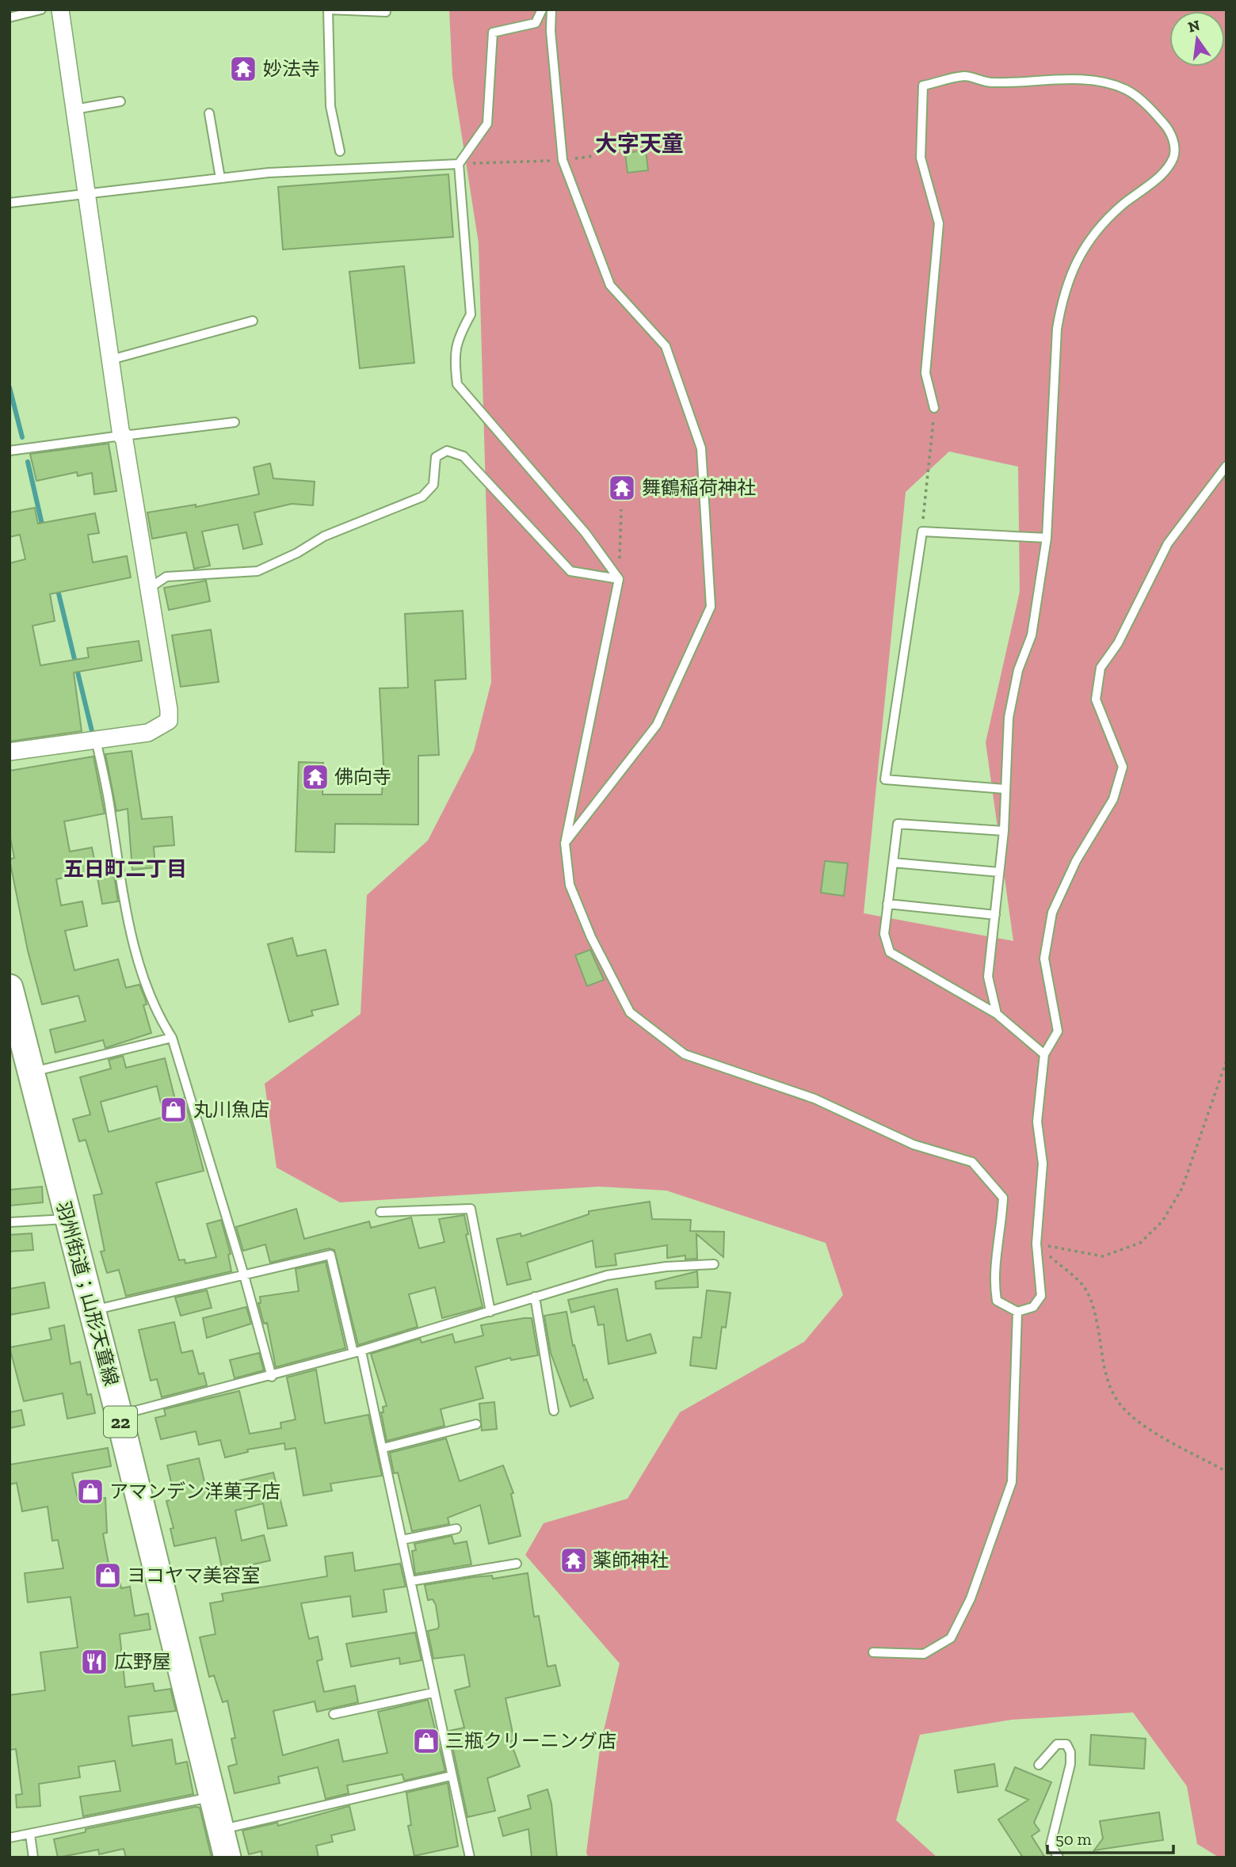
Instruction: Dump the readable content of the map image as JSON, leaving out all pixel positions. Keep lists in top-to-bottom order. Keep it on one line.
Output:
{"streets":{"main road":["羽州街道；山形天童線","22"]},"districts":["大字天童","五日町二丁目"],"places":{"temple":["妙法寺","舞鶴稲荷神社","佛向寺","薬師神社"],"shop":["丸川魚店","アマンデン洋菓子店","ヨコヤマ美容室","三瓶クリーニング店"],"restaurant":["広野屋"]},"scale_bar":"50 m","north":"top"}
